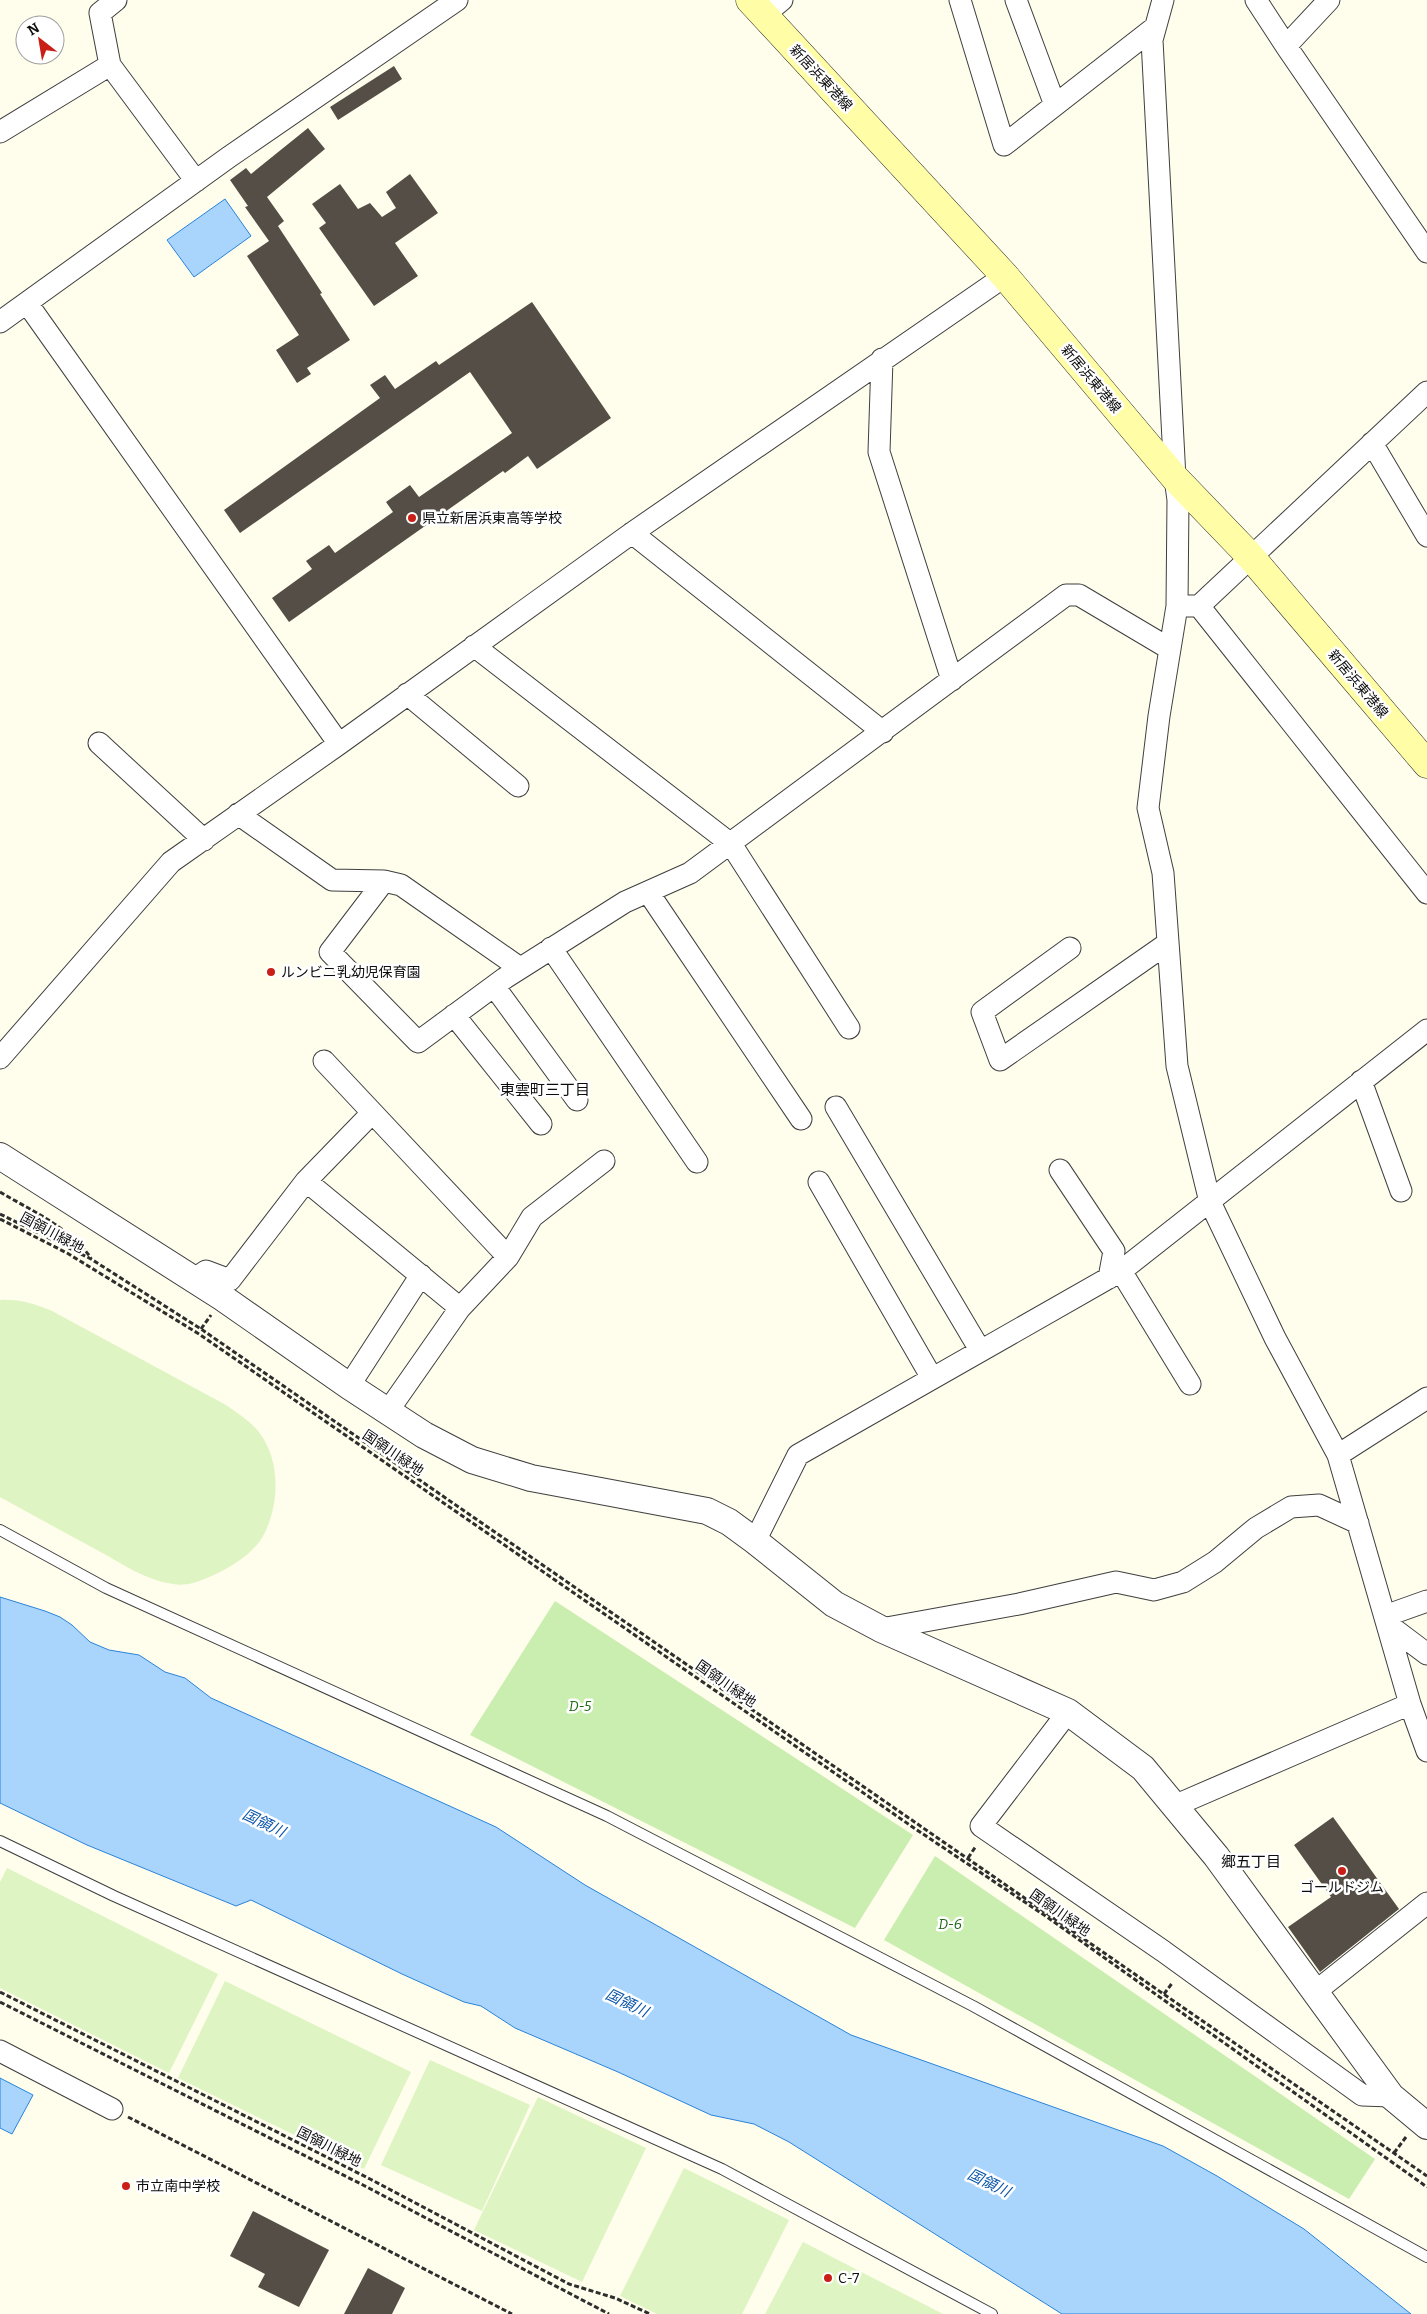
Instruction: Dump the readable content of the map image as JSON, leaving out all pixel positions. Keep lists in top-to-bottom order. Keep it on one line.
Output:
{"streets":{"main road":["新居浜東港線"],"path":["国領川緑地"]},"districts":["東雲町三丁目","郷五丁目"],"water":["国領川"],"parks":["D-5","D-6"],"places":["県立新居浜東高等学校","ルンビニ乳幼児保育園","ゴールドジム","市立南中学校","C-7"],"north":"top left"}
